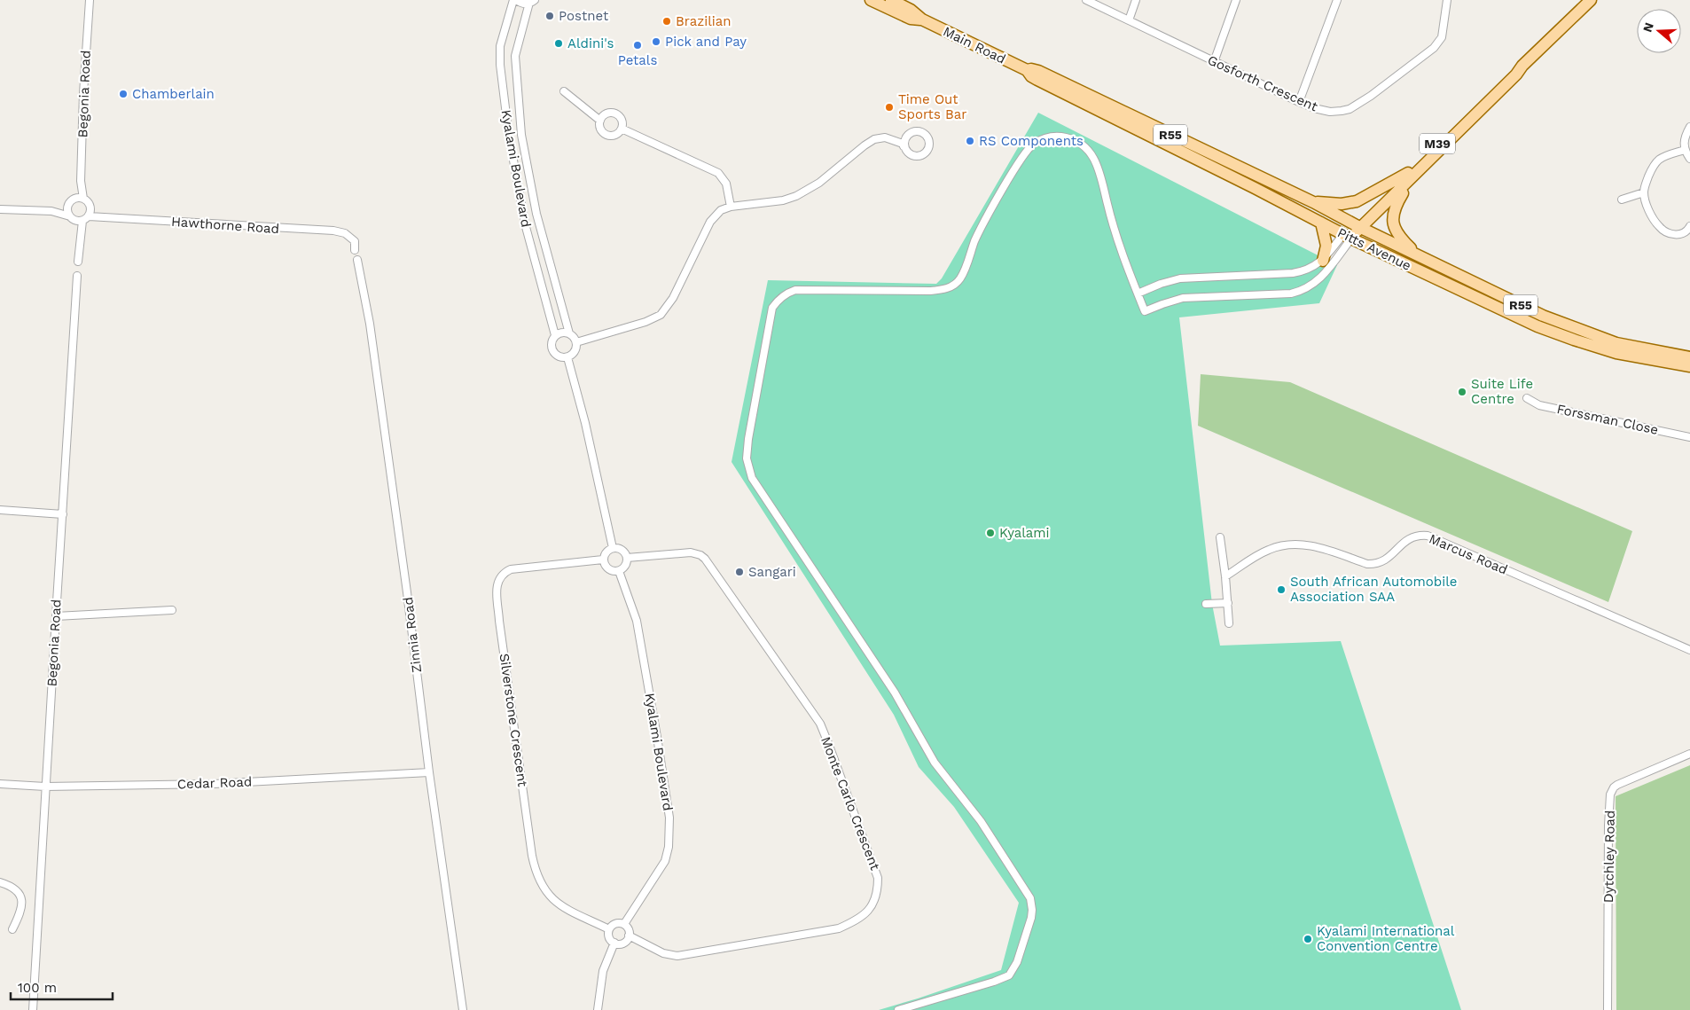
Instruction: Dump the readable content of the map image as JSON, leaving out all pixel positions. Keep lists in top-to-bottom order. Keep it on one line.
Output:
{"streets":{"main road":["Main Road","R55","M39","Pitts Avenue"],"street":["Gosforth Crescent","Begonia Road","Kyalami Boulevard","Hawthorne Road","Forssman Close","Marcus Road","Zinnia Road","Silverstone Crescent","Cedar Road","Monte Carlo Crescent","Dytchley Road"]},"crossings":[["Main Road","Pitts Avenue"],["Begonia Road","Hawthorne Road"],["Begonia Road","Cedar Road"],["M39","Pitts Avenue"],["Kyalami Boulevard","Silverstone Crescent"],["Kyalami Boulevard","Monte Carlo Crescent"],["Zinnia Road","Cedar Road"],["Silverstone Crescent","Monte Carlo Crescent"]],"places":["Postnet","Brazilian","Pick and Pay","Aldini's","Petals","Chamberlain","Time Out Sports Bar","RS Components","Suite Life Centre","Kyalami","Sangari","South African Automobile Association SAA","Kyalami International Convention Centre"],"scale_bar":"100 m","north":"left"}
